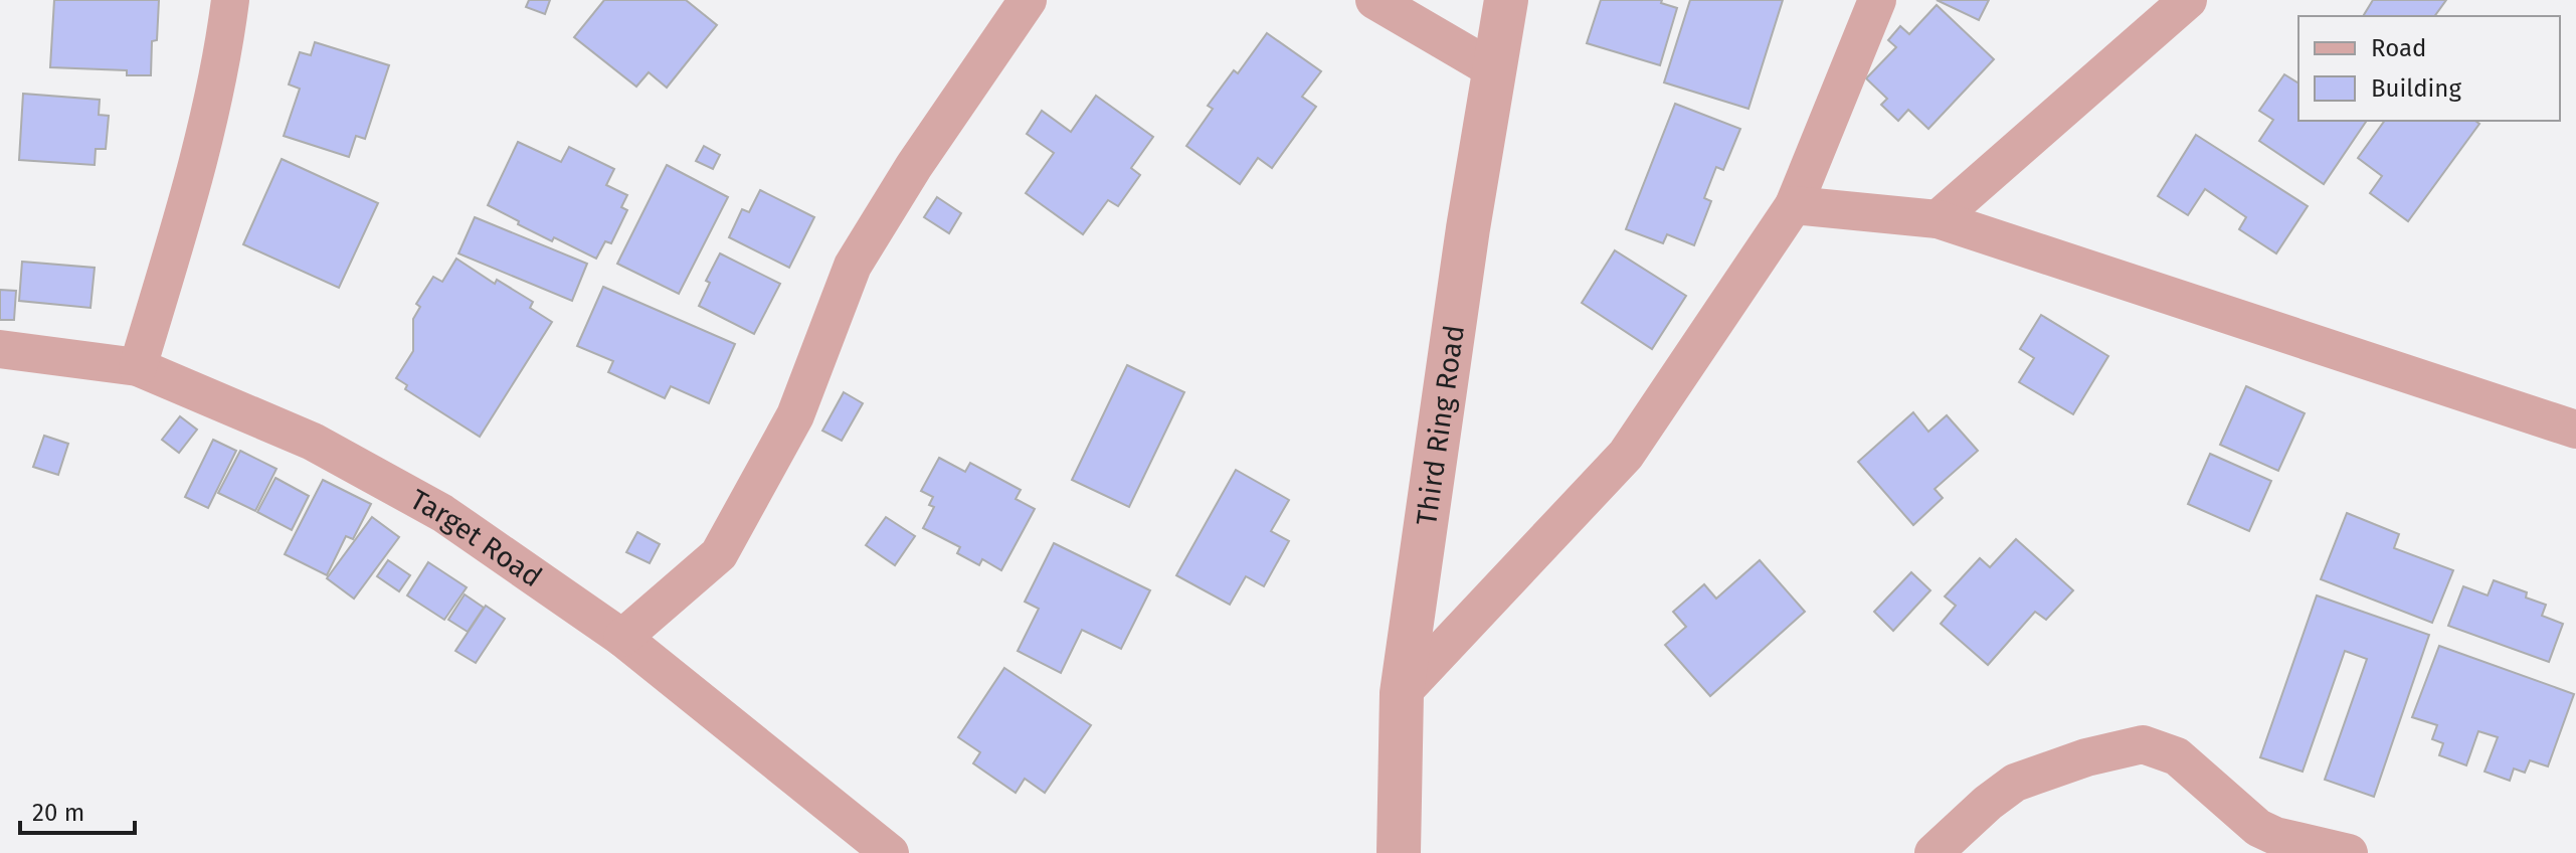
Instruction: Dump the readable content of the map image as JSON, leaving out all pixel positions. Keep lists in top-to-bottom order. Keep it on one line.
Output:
{"streets":{"street":["Third Ring Road","Target Road"]},"legend":["Road","Building"],"scale_bar":"20 m"}
